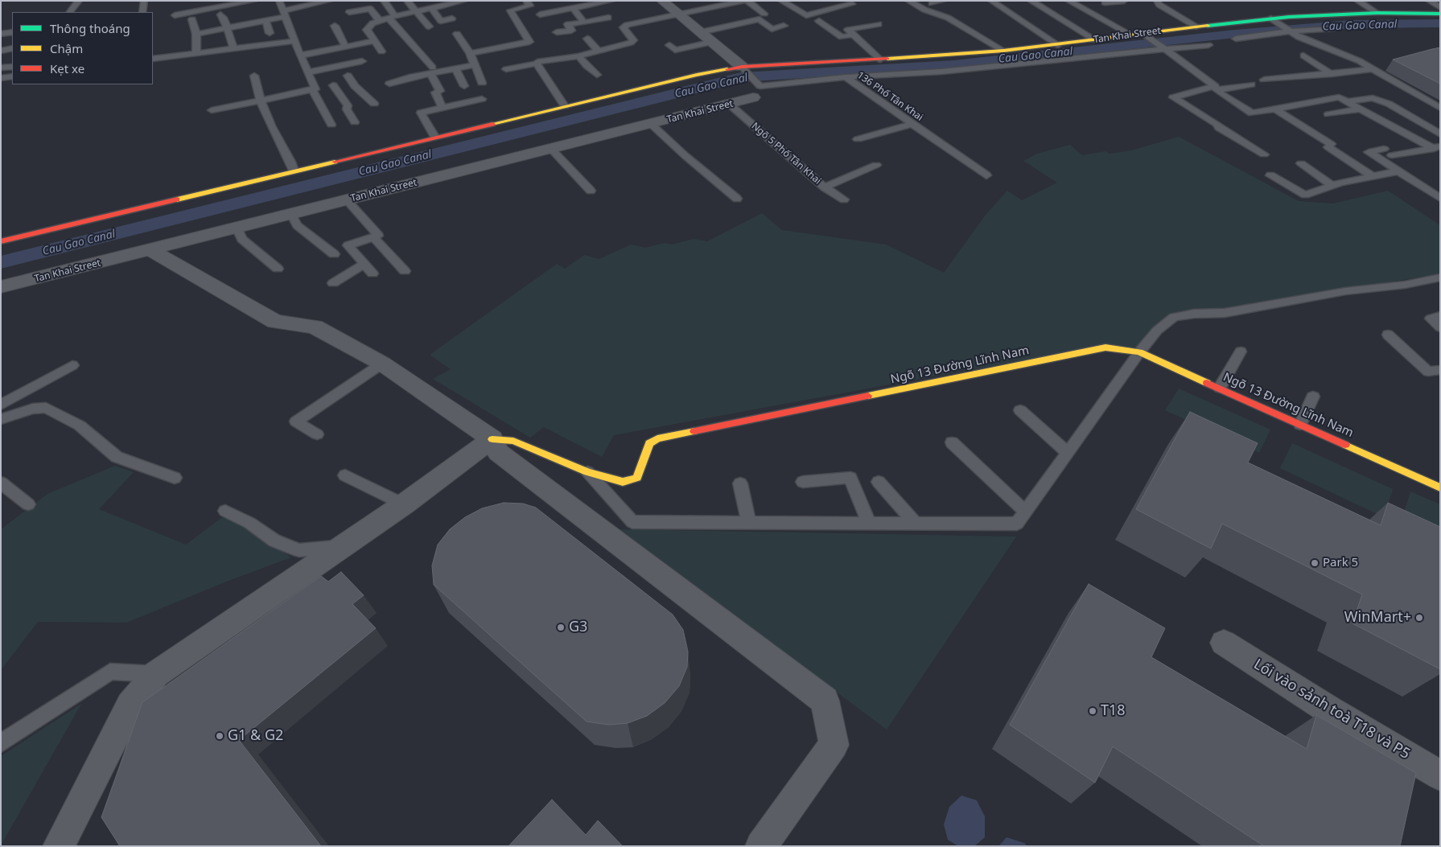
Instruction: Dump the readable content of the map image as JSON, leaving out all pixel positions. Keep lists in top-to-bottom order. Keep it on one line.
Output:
{"streets":{"street":["Tan Khai Street","Ngõ 13 Đường Lĩnh Nam","Lối vào sảnh toà T18 và P5"],"lane":["136 Phố Tân Khai","Ngõ 5 Phố Tân Khai"]},"crossings":[["Tan Khai Street","136 Phố Tân Khai"],["Tan Khai Street","Ngõ 5 Phố Tân Khai"]],"water":["Cau Gao Canal"],"places":["Park 5","WinMart+","G3","T18","G1 & G2"],"legend":["Thông thoáng","Chậm","Kẹt xe"]}
